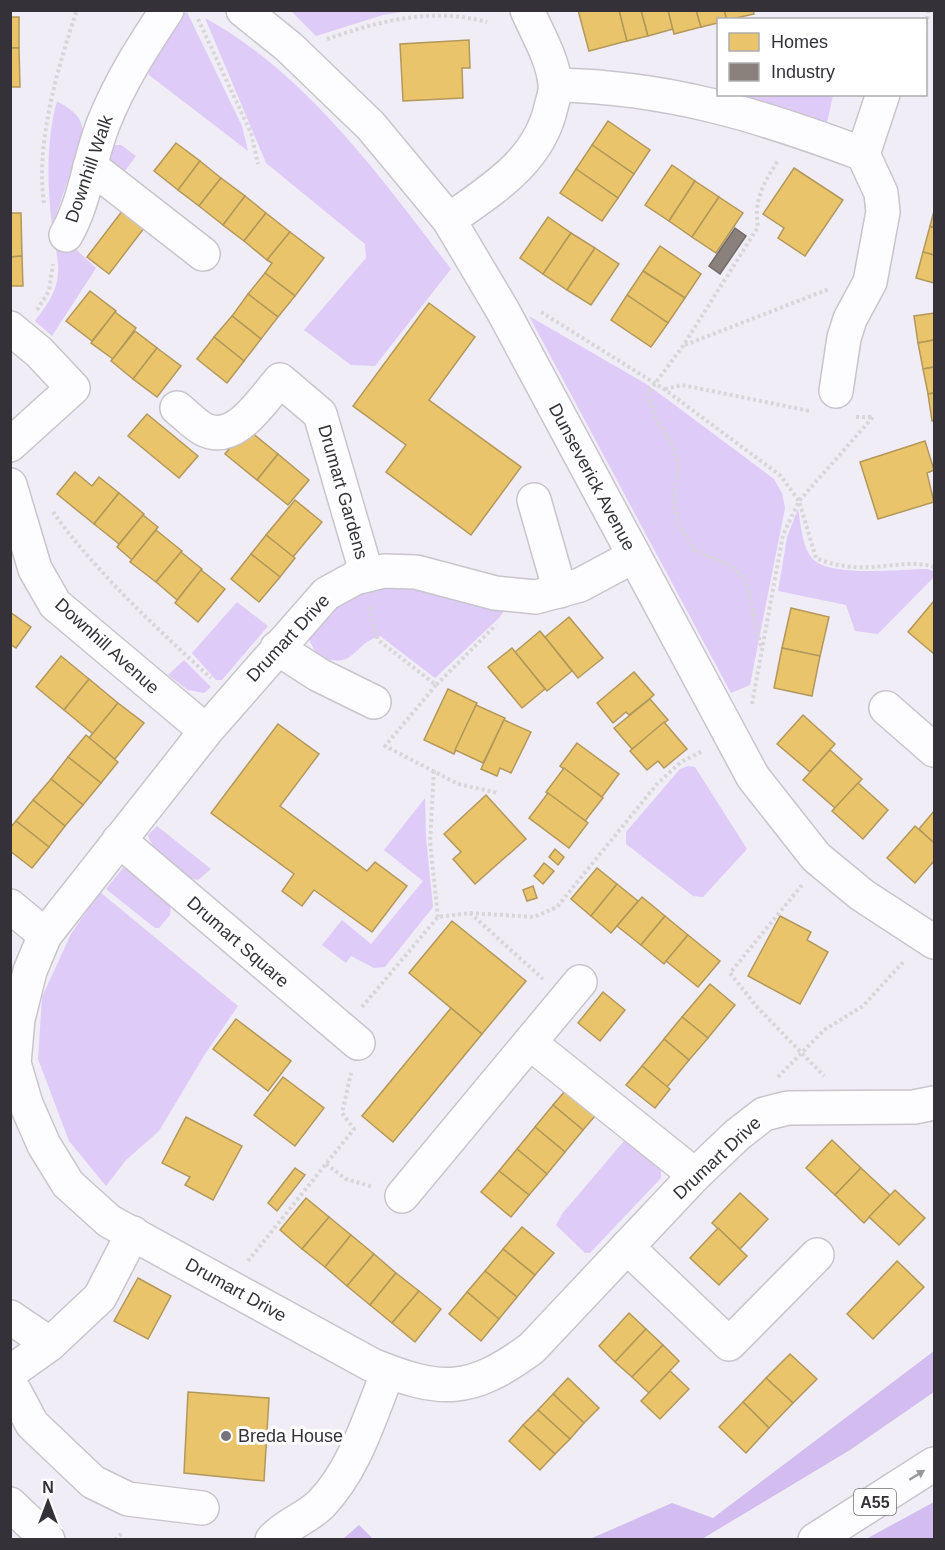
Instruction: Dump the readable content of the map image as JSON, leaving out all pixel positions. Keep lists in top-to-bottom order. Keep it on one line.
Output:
{"streets":{"main road":["Downhill Walk","Dunseverick Avenue","Drumart Gardens","Drumart Drive","Downhill Avenue","Drumart Square","A55"]},"crossings":[["Dunseverick Avenue","Drumart Drive"],["Drumart Gardens","Drumart Drive"],["Drumart Drive","Downhill Avenue"],["Drumart Drive","Drumart Square"]],"places":["Breda House"],"legend":["Homes","Industry"],"north":"top"}
